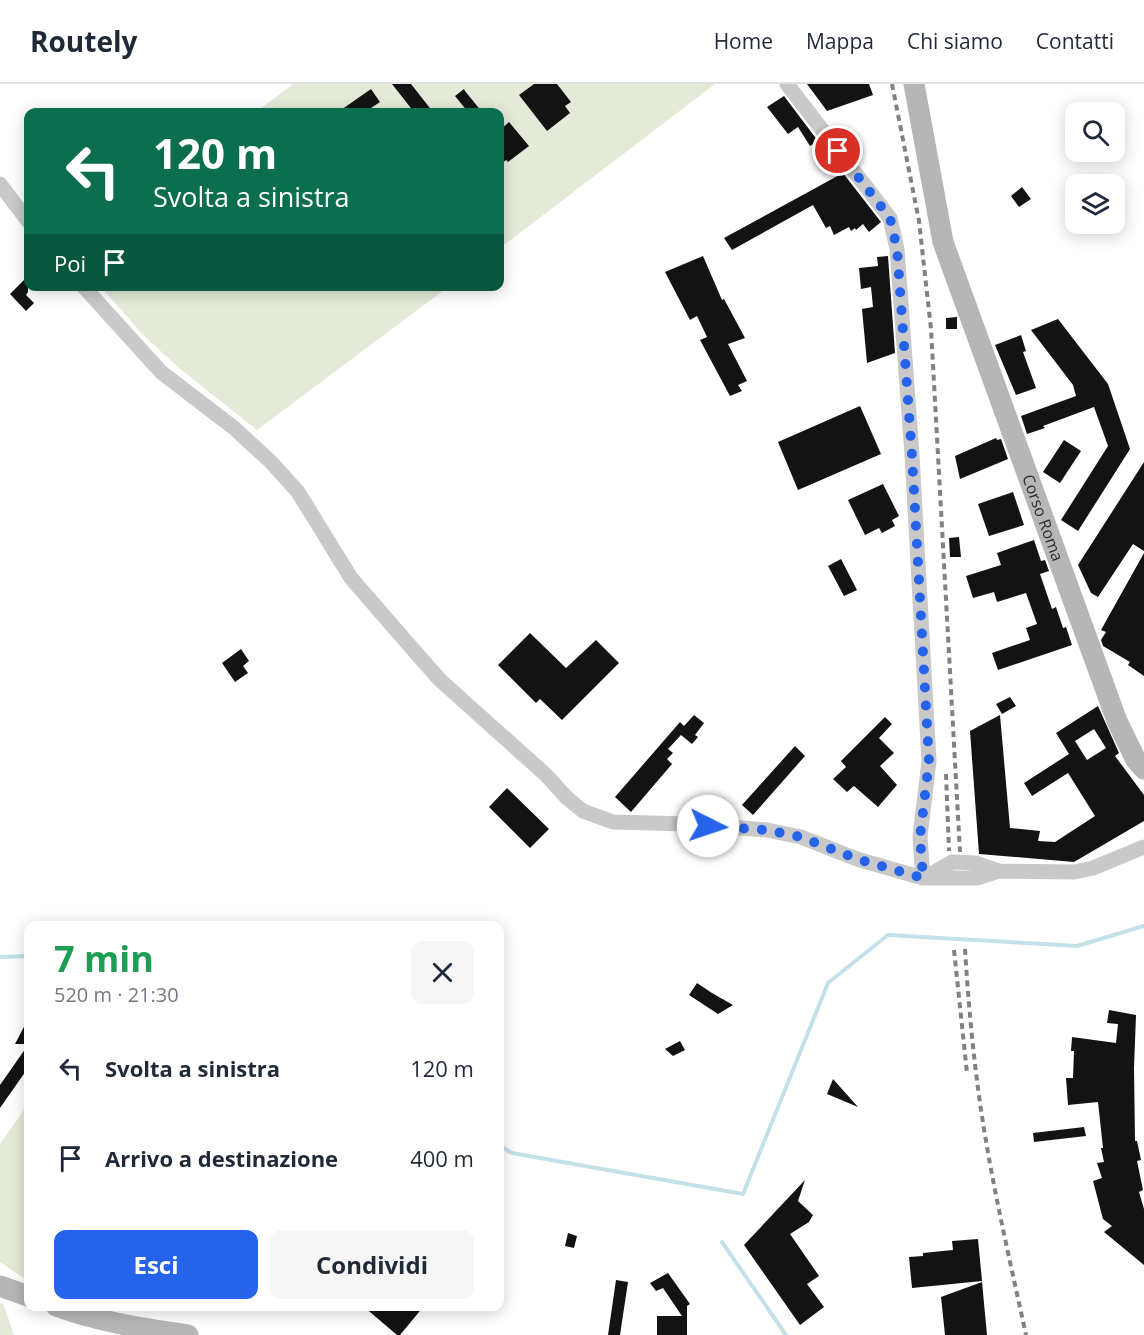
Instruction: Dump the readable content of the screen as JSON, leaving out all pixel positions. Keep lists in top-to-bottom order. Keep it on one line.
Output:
{"streets":{"main road":["Corso Roma"]},"page":{"header":"Routely","nav":["Home","Mappa","Chi siamo","Contatti"],"turn":["120 m","Svolta a sinistra"],"then":"Poi","heading":["7 min","520 m · 21:30"],"list":[{"name":"Svolta a sinistra","value":"120 m"},{"name":"Arrivo a destinazione","value":"400 m"}],"buttons":["Esci","Condividi"]}}
